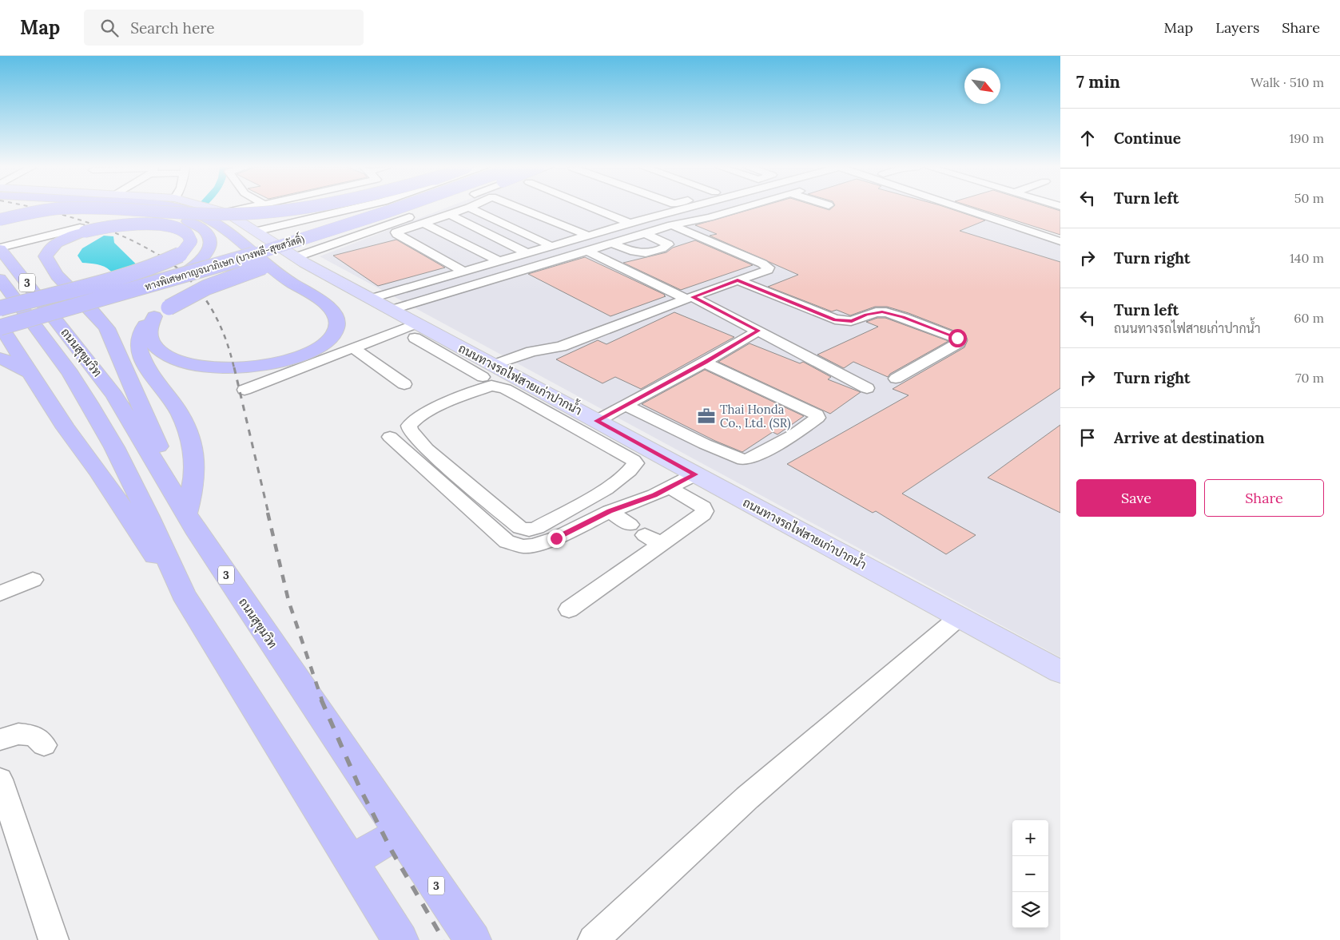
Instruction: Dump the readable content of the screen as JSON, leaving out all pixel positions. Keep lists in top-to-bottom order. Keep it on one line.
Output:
{"streets":{"highway":["ทางพิเศษกาญจนาภิเษก (บางพลี-สุขสวัสดิ์)","3","ถนนสุขุมวิท"],"main road":["ถนนทางรถไฟสายเก่าปากน้ำ"]},"places":{"office":["Thai Honda Co., Ltd. (SR)"]},"north":"bottom right","page":{"header":"Map","search":"Search here","nav":["Map","Layers","Share"],"heading":["7 min","Walk · 510 m"],"list":[["Continue","190 m"],["Turn left","50 m"],["Turn right","140 m"],["Turn left","ถนนทางรถไฟสายเก่าปากน้ำ","60 m"],["Turn right","70 m"],"Arrive at destination"],"buttons":["Save","Share"],"map_buttons":["+","−"]}}
